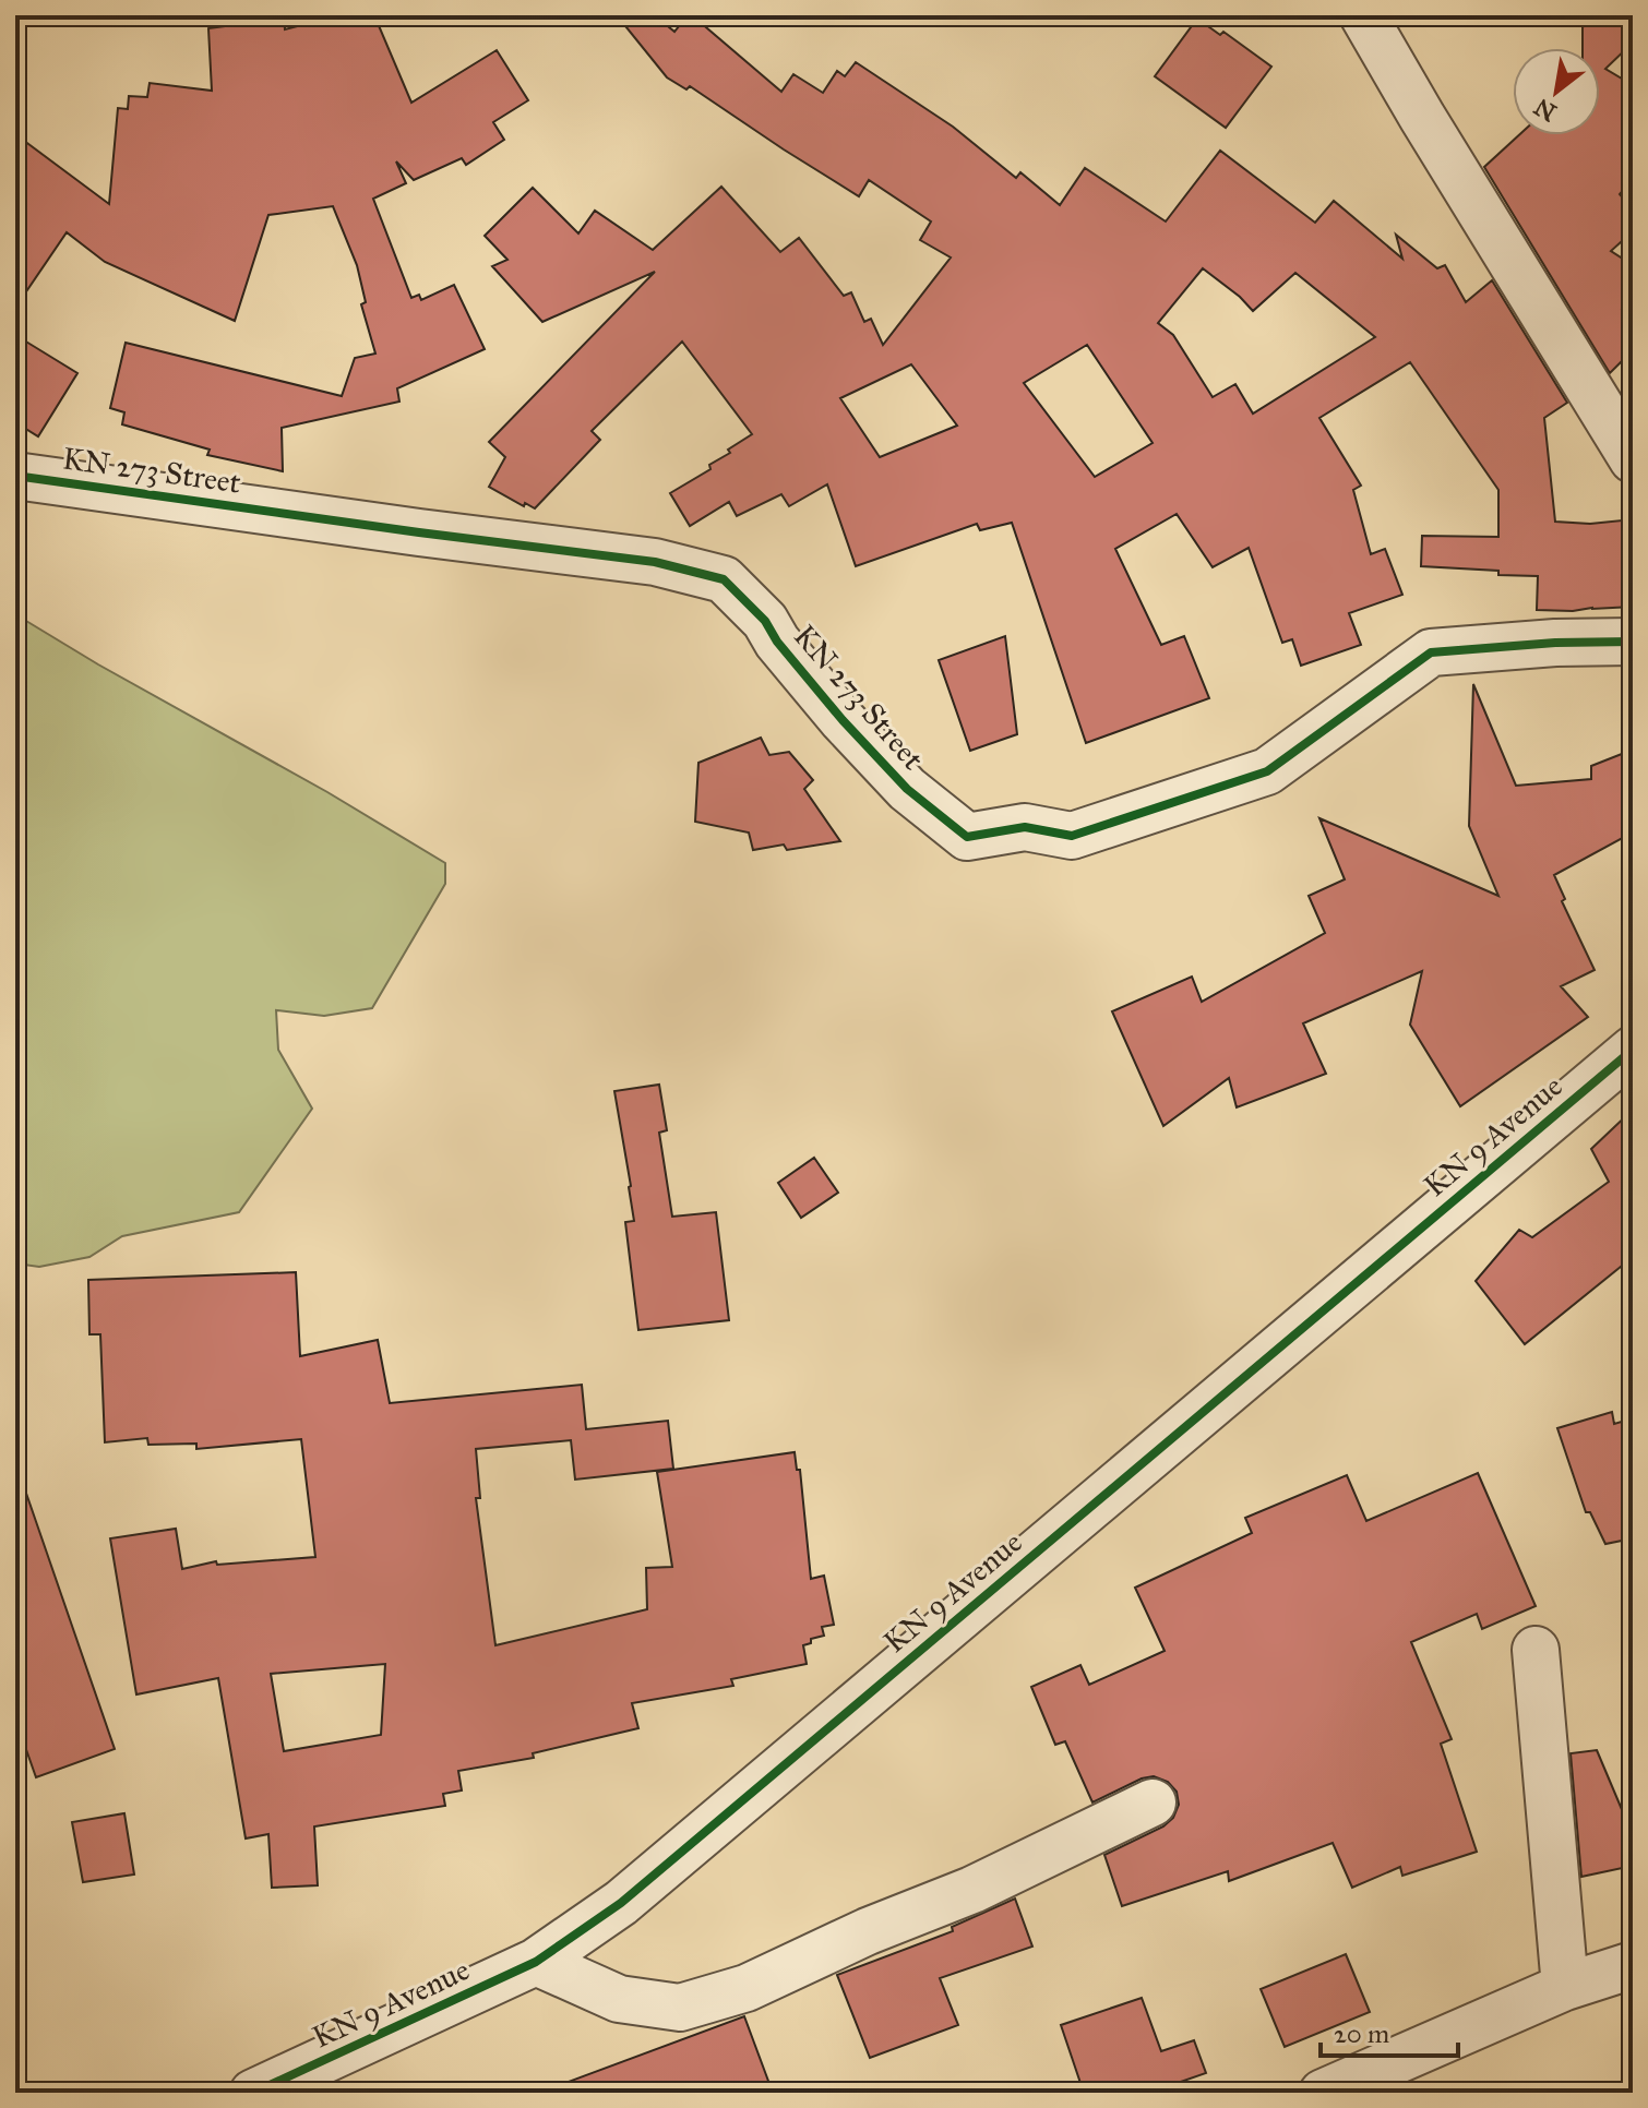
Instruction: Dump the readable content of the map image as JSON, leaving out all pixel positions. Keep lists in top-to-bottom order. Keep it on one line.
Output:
{"streets":{"street":["KN 273 Street","KN 9 Avenue"]},"scale_bar":"20 m","north":"bottom left"}
